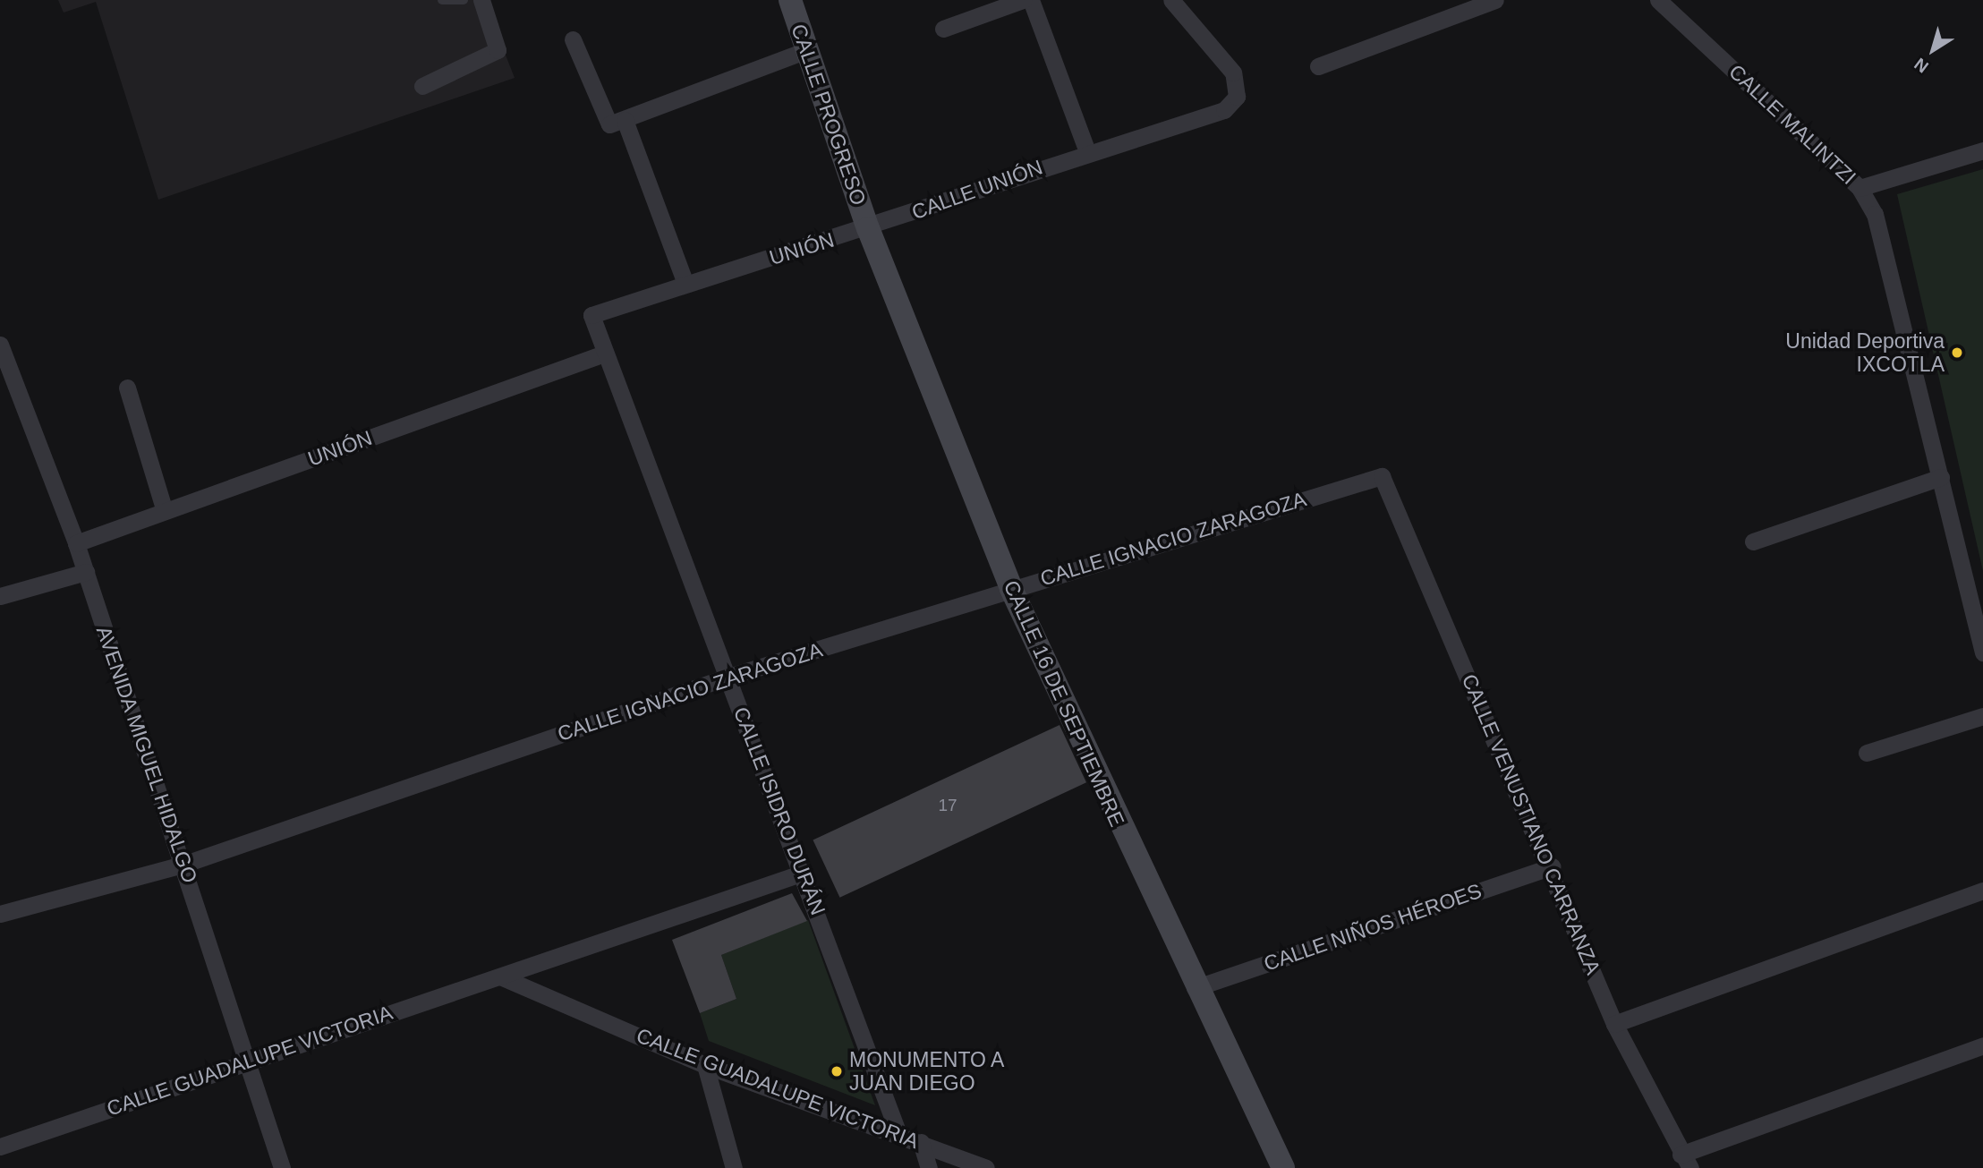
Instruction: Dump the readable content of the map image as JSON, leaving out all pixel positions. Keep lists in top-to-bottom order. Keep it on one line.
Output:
{"streets":{"street":["CALLE PROGRESO","CALLE MALINTZI","CALLE UNIÓN","UNIÓN","CALLE IGNACIO ZARAGOZA","CALLE 16 DE SEPTIEMBRE","AVENIDA MIGUEL HIDALGO","CALLE ISIDRO DURÁN","CALLE VENUSTIANO CARRANZA","CALLE NIÑOS HÉROES","CALLE GUADALUPE VICTORIA"]},"crossings":[["CALLE PROGRESO","CALLE UNIÓN"],["CALLE PROGRESO","UNIÓN"],["CALLE PROGRESO","CALLE 16 DE SEPTIEMBRE"],["CALLE UNIÓN","UNIÓN"],["CALLE UNIÓN","CALLE 16 DE SEPTIEMBRE"],["UNIÓN","CALLE 16 DE SEPTIEMBRE"],["UNIÓN","AVENIDA MIGUEL HIDALGO"],["UNIÓN","CALLE ISIDRO DURÁN"],["CALLE IGNACIO ZARAGOZA","CALLE 16 DE SEPTIEMBRE"],["CALLE IGNACIO ZARAGOZA","AVENIDA MIGUEL HIDALGO"],["CALLE IGNACIO ZARAGOZA","CALLE ISIDRO DURÁN"],["CALLE IGNACIO ZARAGOZA","CALLE VENUSTIANO CARRANZA"],["CALLE 16 DE SEPTIEMBRE","CALLE NIÑOS HÉROES"],["AVENIDA MIGUEL HIDALGO","CALLE GUADALUPE VICTORIA"],["CALLE ISIDRO DURÁN","CALLE GUADALUPE VICTORIA"],["CALLE VENUSTIANO CARRANZA","CALLE NIÑOS HÉROES"]],"places":["Unidad Deportiva IXCOTLA","MONUMENTO A JUAN DIEGO"],"house_numbers":["17"],"north":"bottom left"}
